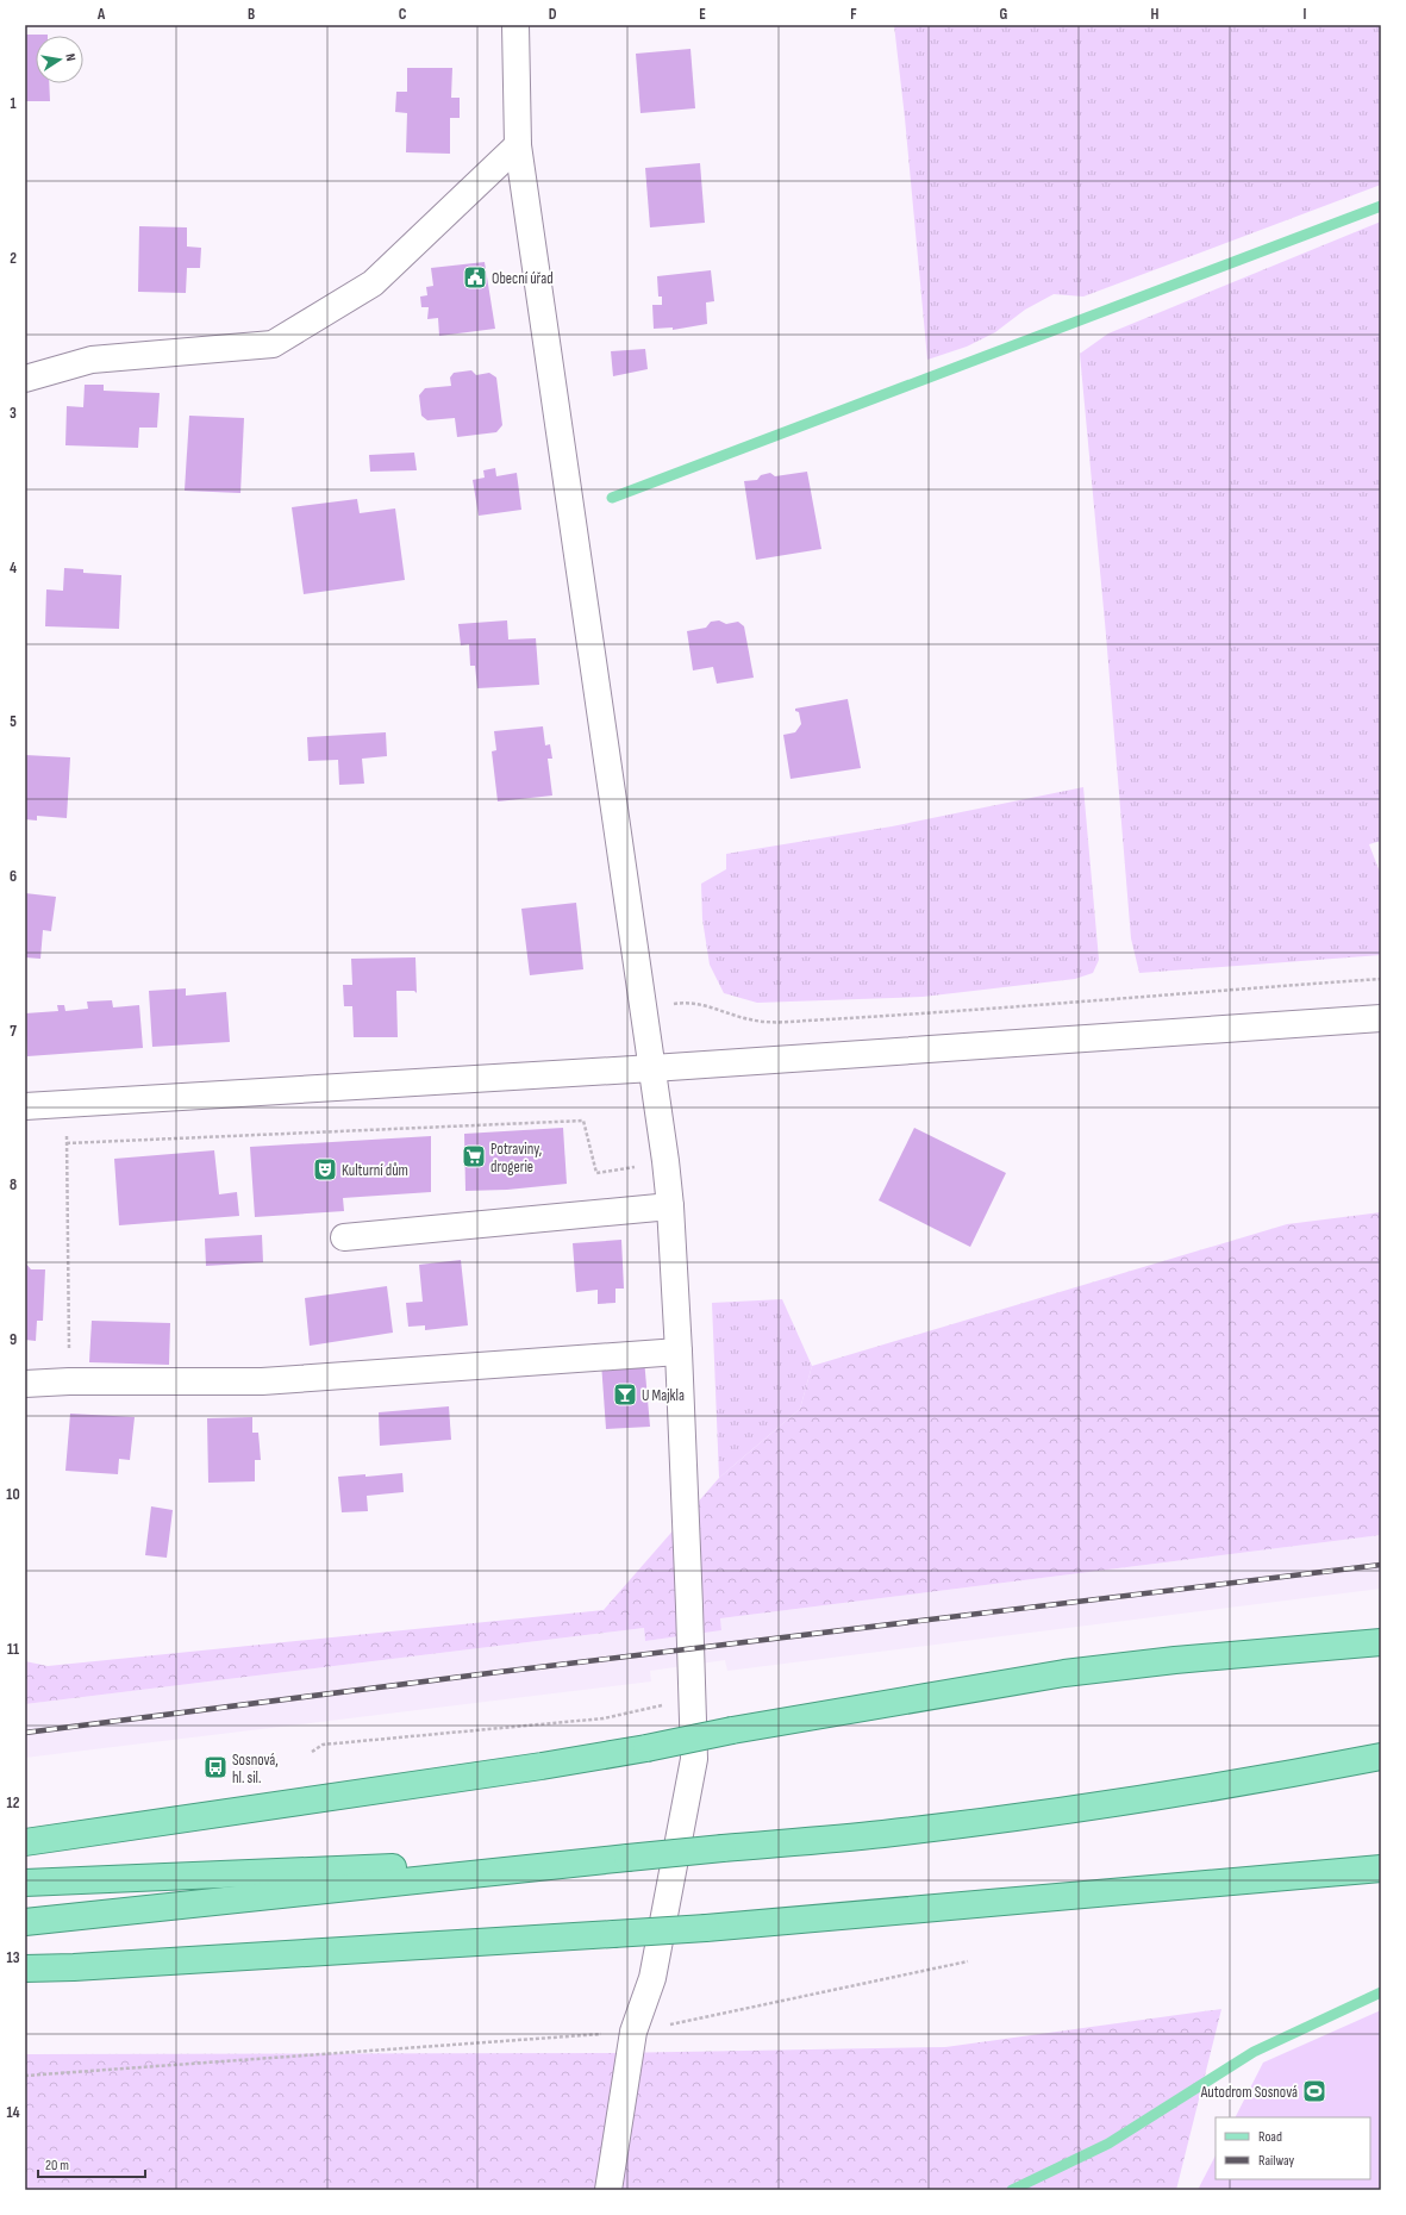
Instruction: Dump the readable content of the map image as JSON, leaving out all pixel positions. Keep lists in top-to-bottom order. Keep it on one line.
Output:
{"places":{"public building":["Obecní úřad"],"supermarket":["Potraviny, drogerie"],"theatre":["Kulturní dům"],"bar":["U Majkla"],"bus stop":["Sosnová, hl. sil."],"sports":["Autodrom Sosnová"]},"legend":["Road","Railway"],"scale_bar":"20 m","north":"right","grid":{"columns":["A","B","C","D","E","F","G","H","I"],"rows":["1","2","3","4","5","6","7","8","9","10","11","12","13","14"]}}
